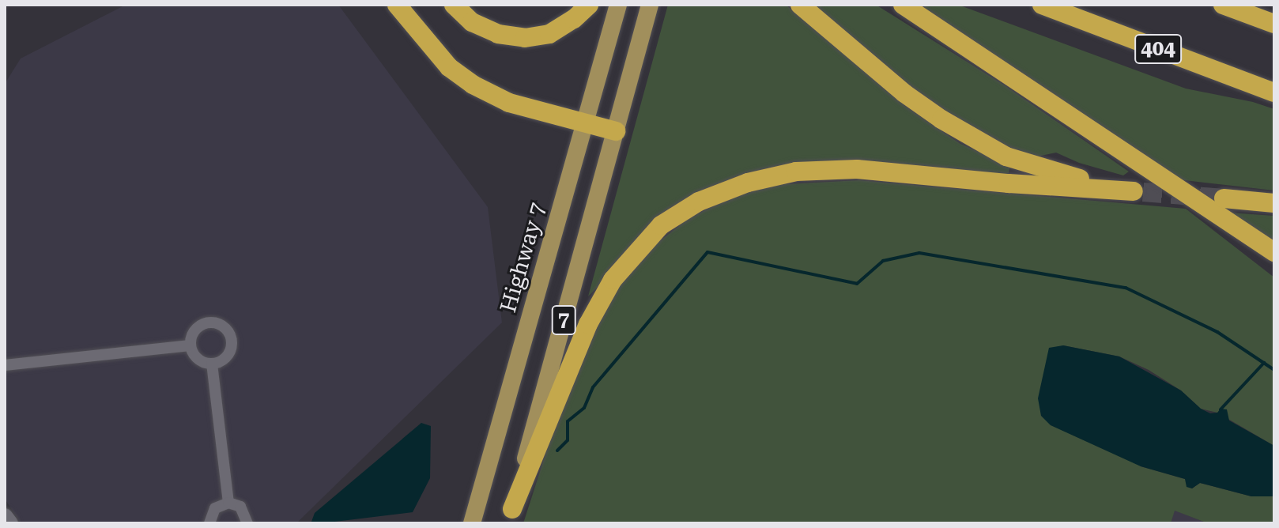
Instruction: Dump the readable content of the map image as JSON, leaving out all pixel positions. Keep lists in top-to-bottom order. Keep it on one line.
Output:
{"streets":{"highway":["404"],"main road":["Highway 7","7"]}}
